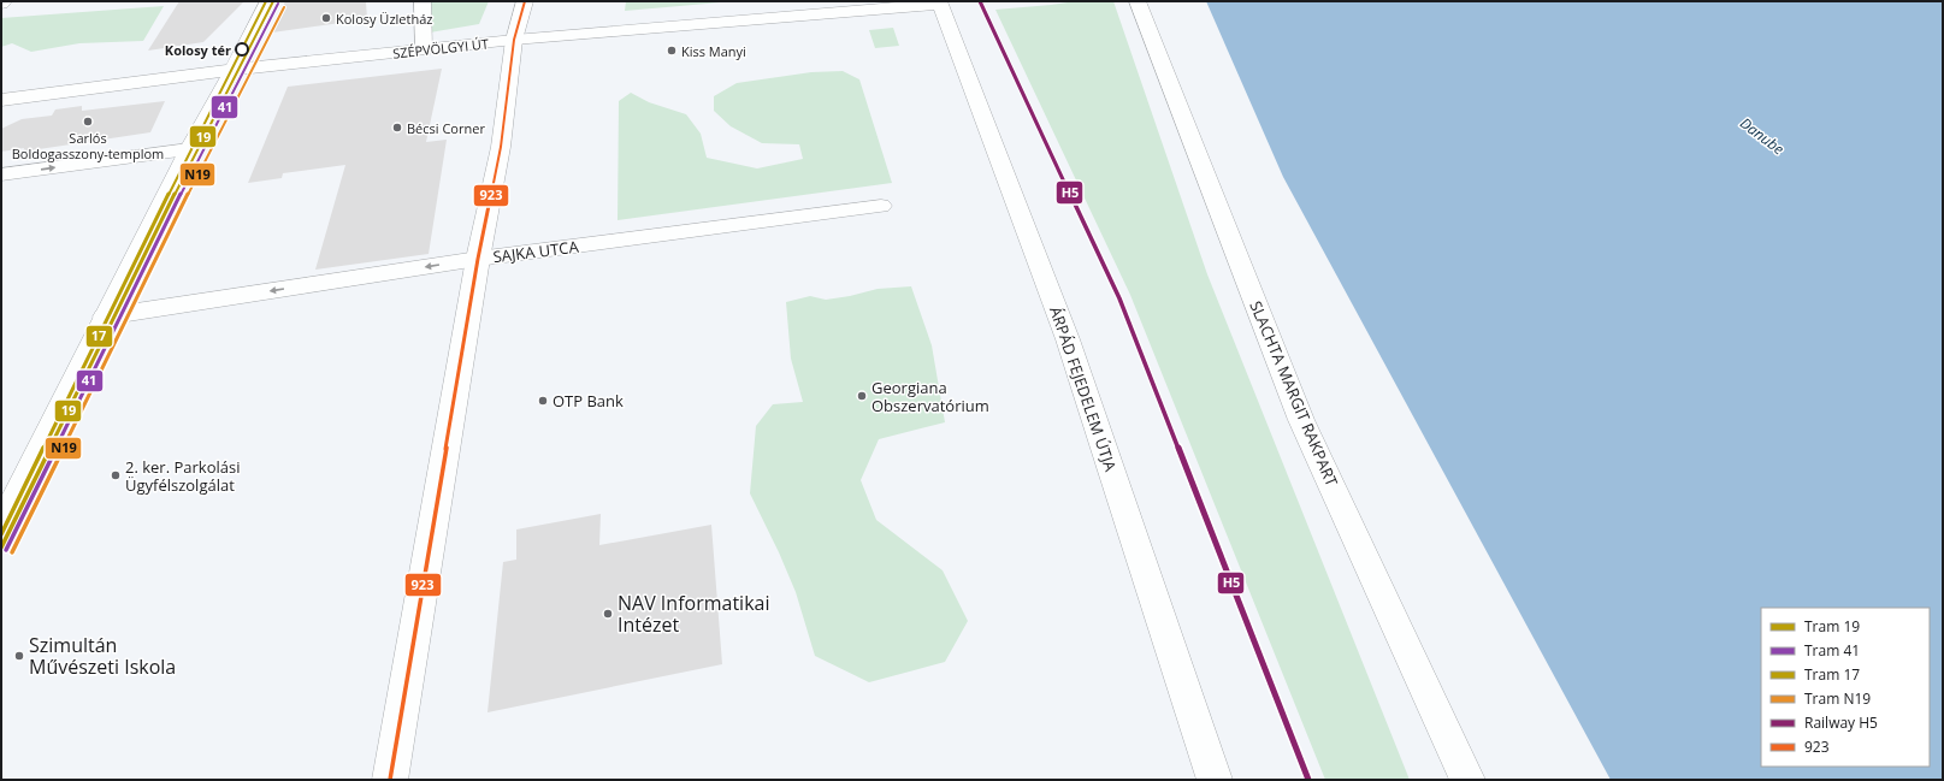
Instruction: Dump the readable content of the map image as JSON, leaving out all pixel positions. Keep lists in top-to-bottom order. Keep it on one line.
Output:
{"streets":{"street":["SZÉPVÖLGYI ÚT","SAJKA UTCA","ÁRPÁD FEJEDELEM ÚTJA","SLACHTA MARGIT RAKPART"]},"crossings":[["SZÉPVÖLGYI ÚT","ÁRPÁD FEJEDELEM ÚTJA"]],"one_way":["SAJKA UTCA"],"water":["Danube"],"places":["Kolosy Üzletház","Kolosy tér","Kiss Manyi","Sarlós Boldogasszony-templom","Bécsi Corner","Georgiana Obszervatórium","OTP Bank","2. ker. Parkolási Ügyfélszolgálat","NAV Informatikai Intézet","Szimultán Művészeti Iskola"],"lines":["tram line 19","tram line 17","rail line H5","transit line 923","tram line 41","tram line N19"],"legend":["Tram 19","Tram 41","Tram 17","Tram N19","Railway H5","923"]}
